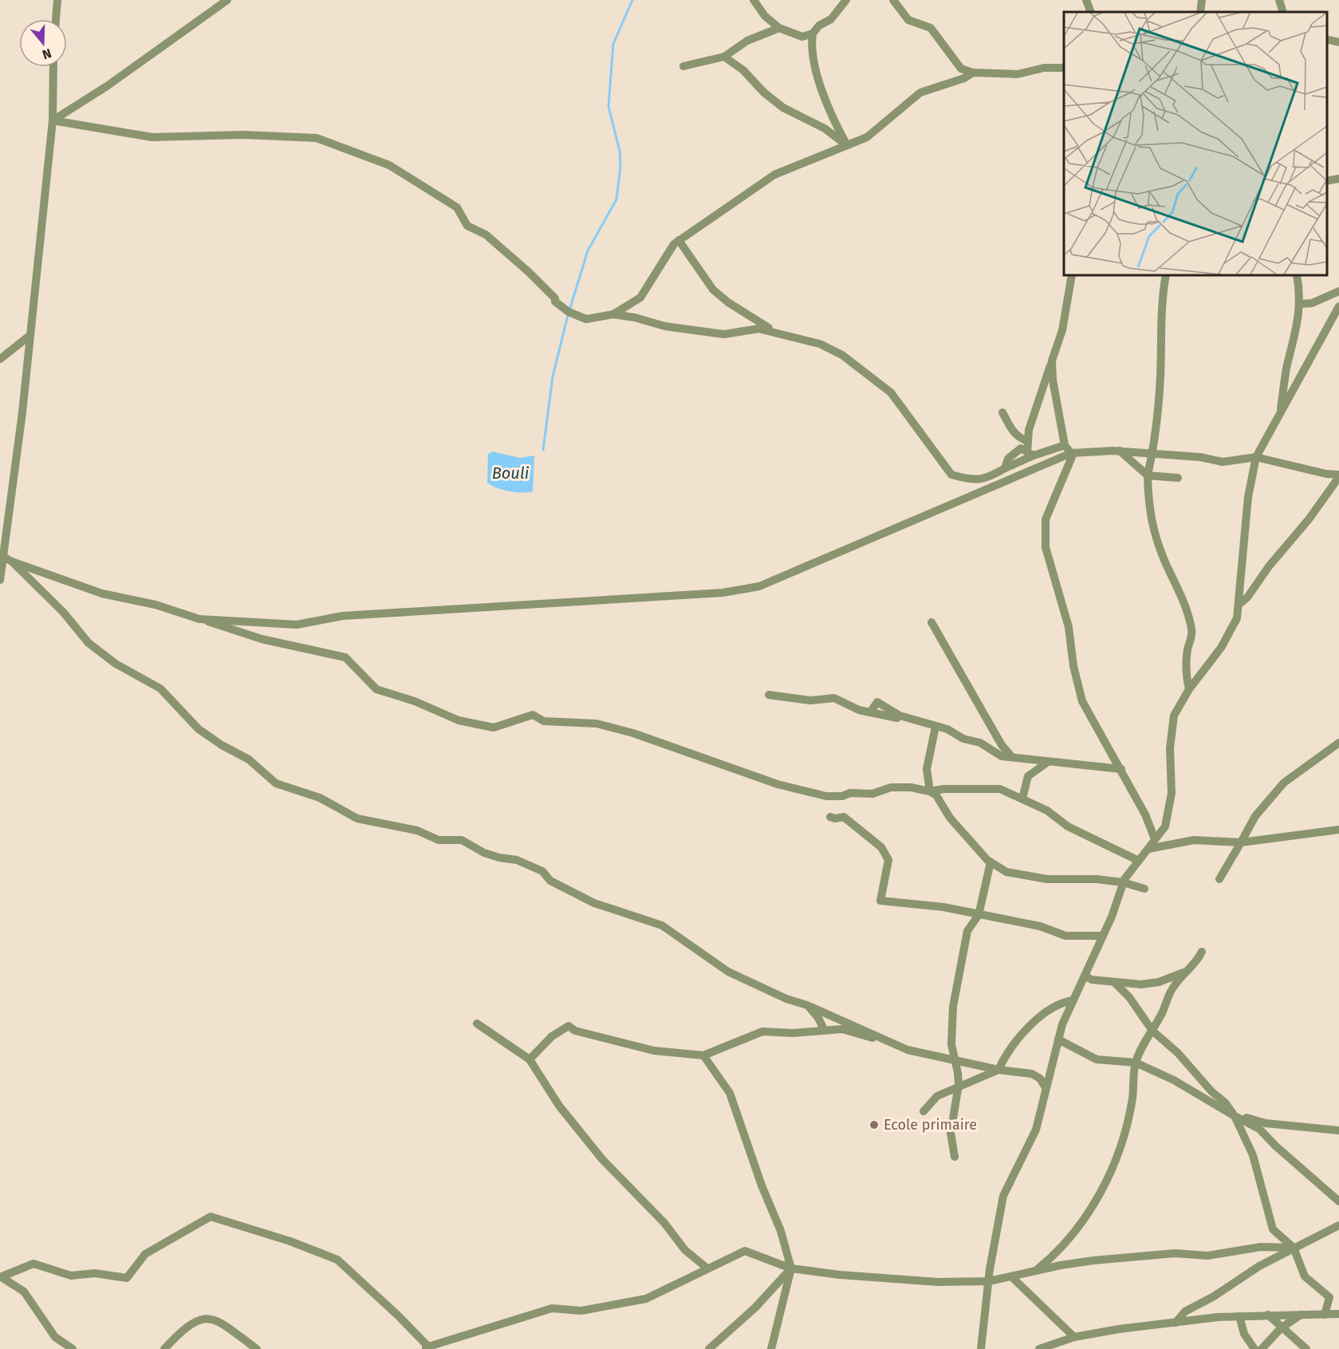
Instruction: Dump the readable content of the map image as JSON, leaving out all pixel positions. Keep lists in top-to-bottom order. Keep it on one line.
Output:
{"water":["Bouli"],"places":["Ecole primaire"],"north":"bottom"}
